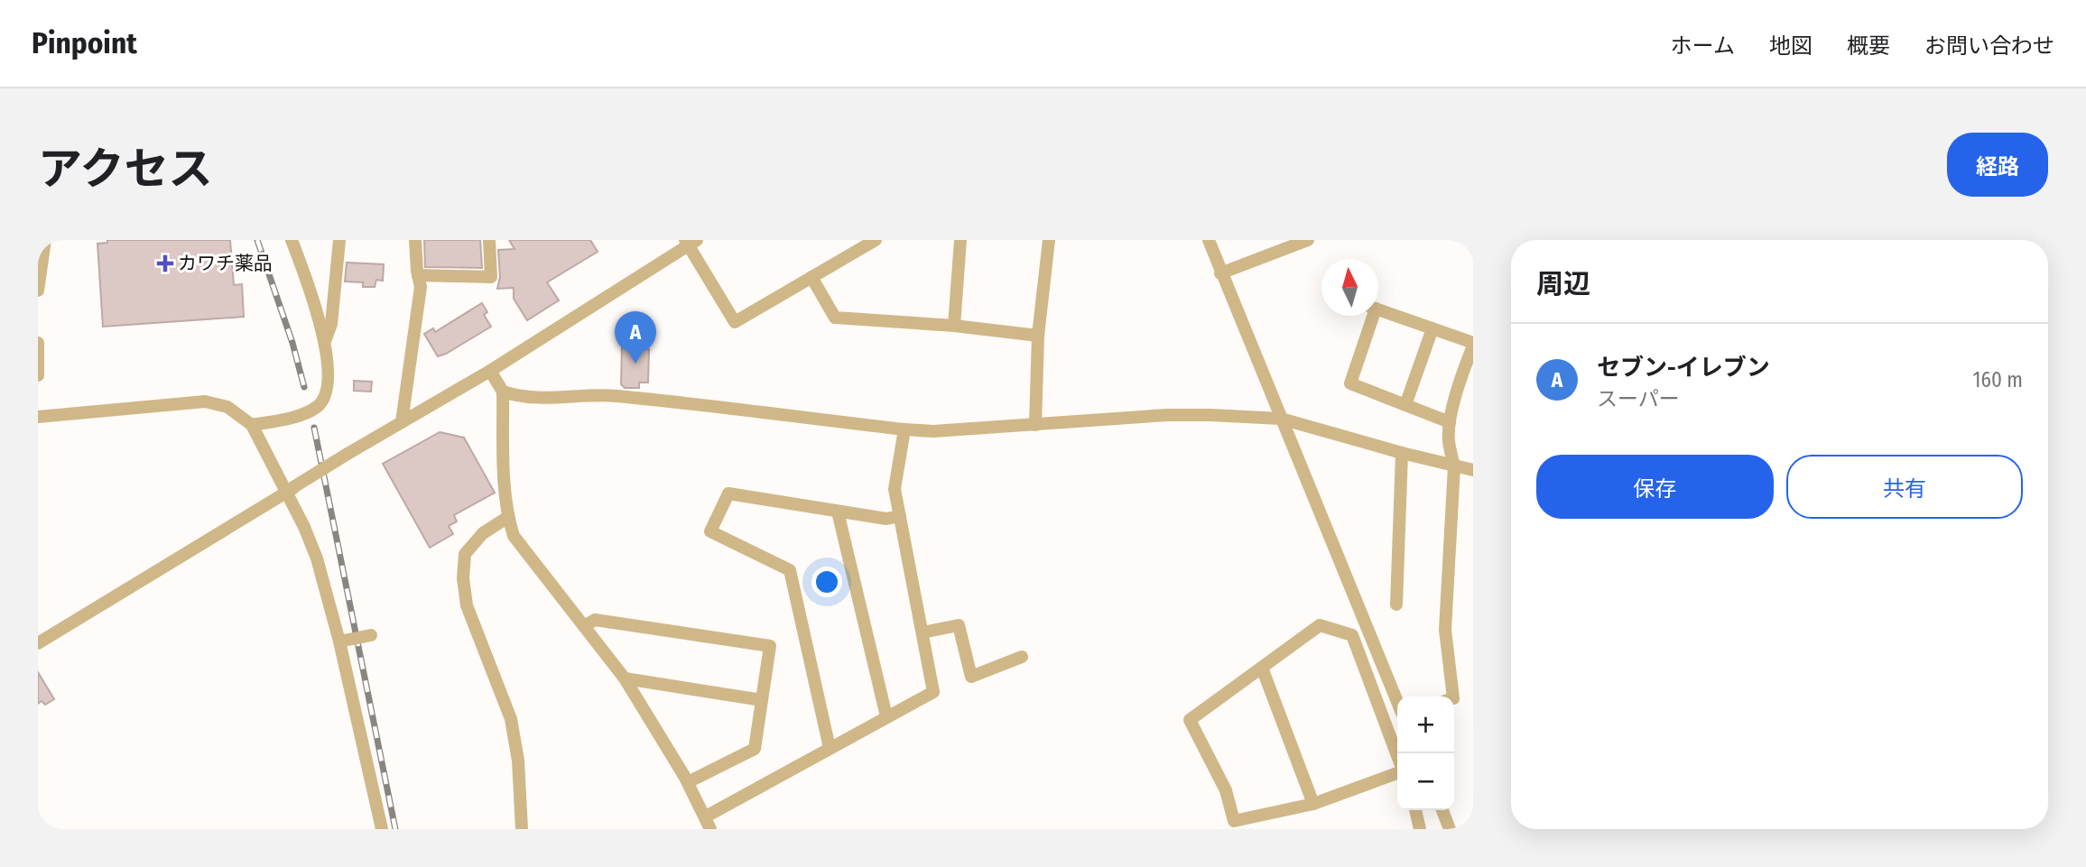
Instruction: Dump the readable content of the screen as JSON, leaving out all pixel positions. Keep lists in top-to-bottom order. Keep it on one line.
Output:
{"places":{"health":["カワチ薬品"]},"north":"top","page":{"header":"Pinpoint","nav":["ホーム","地図","概要","お問い合わせ"],"title":"アクセス","buttons":["経路",["保存","共有"]],"heading":"周辺","pins":"A","list":[{"mark":"A","name":"セブン-イレブン","note":"スーパー","value":"160 m"}],"map_buttons":["+","−"]}}
